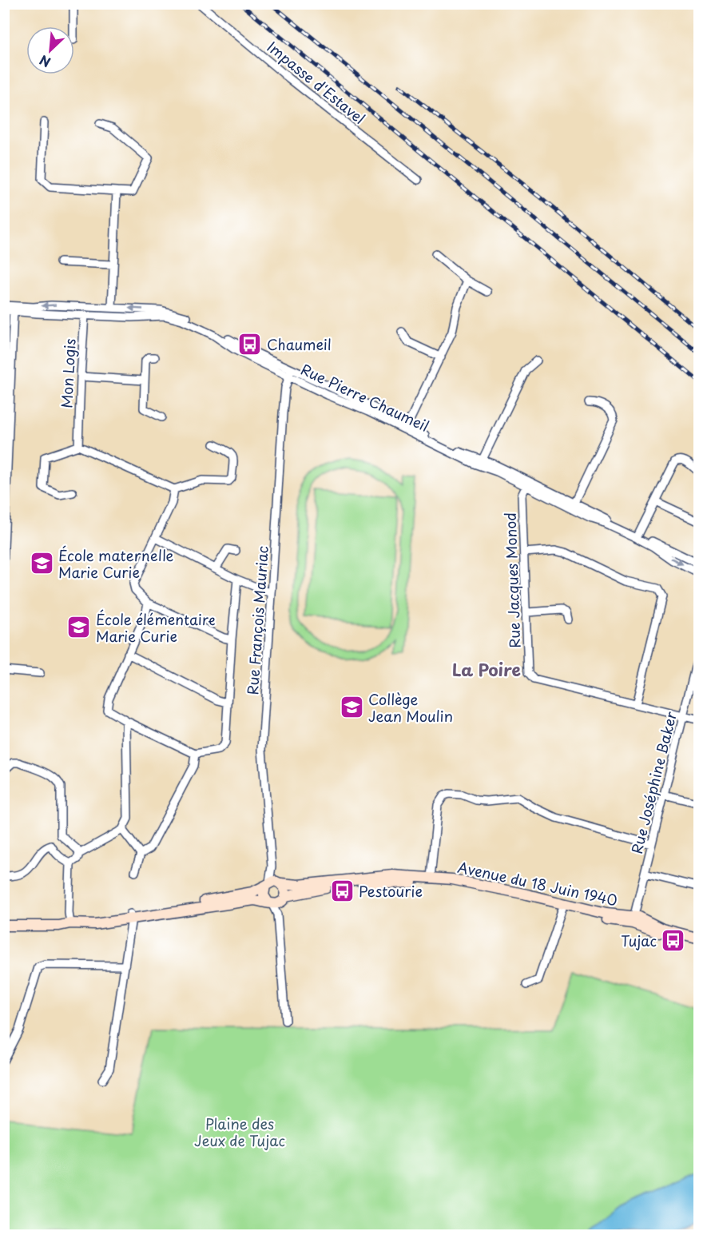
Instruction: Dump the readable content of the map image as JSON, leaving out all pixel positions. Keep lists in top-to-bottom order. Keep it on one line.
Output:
{"streets":{"street":["Impasse d'Estavel","Mon Logis","Rue Pierre Chaumeil","Rue Jacques Monod","Rue François Mauriac","Rue Joséphine Baker","Avenue du 18 Juin 1940"]},"crossings":[["Mon Logis","Rue Pierre Chaumeil"],["Rue Pierre Chaumeil","Rue Jacques Monod"],["Rue Pierre Chaumeil","Rue François Mauriac"],["Rue Jacques Monod","Rue Joséphine Baker"],["Rue François Mauriac","Avenue du 18 Juin 1940"],["Rue Joséphine Baker","Avenue du 18 Juin 1940"]],"districts":["La Poire"],"parks":["Plaine des Jeux de Tujac"],"places":{"bus stop":["Chaumeil","Pestourie","Tujac"],"school or university":["École maternelle Marie Curie","École élémentaire Marie Curie","Collège Jean Moulin"]},"north":"bottom left"}
